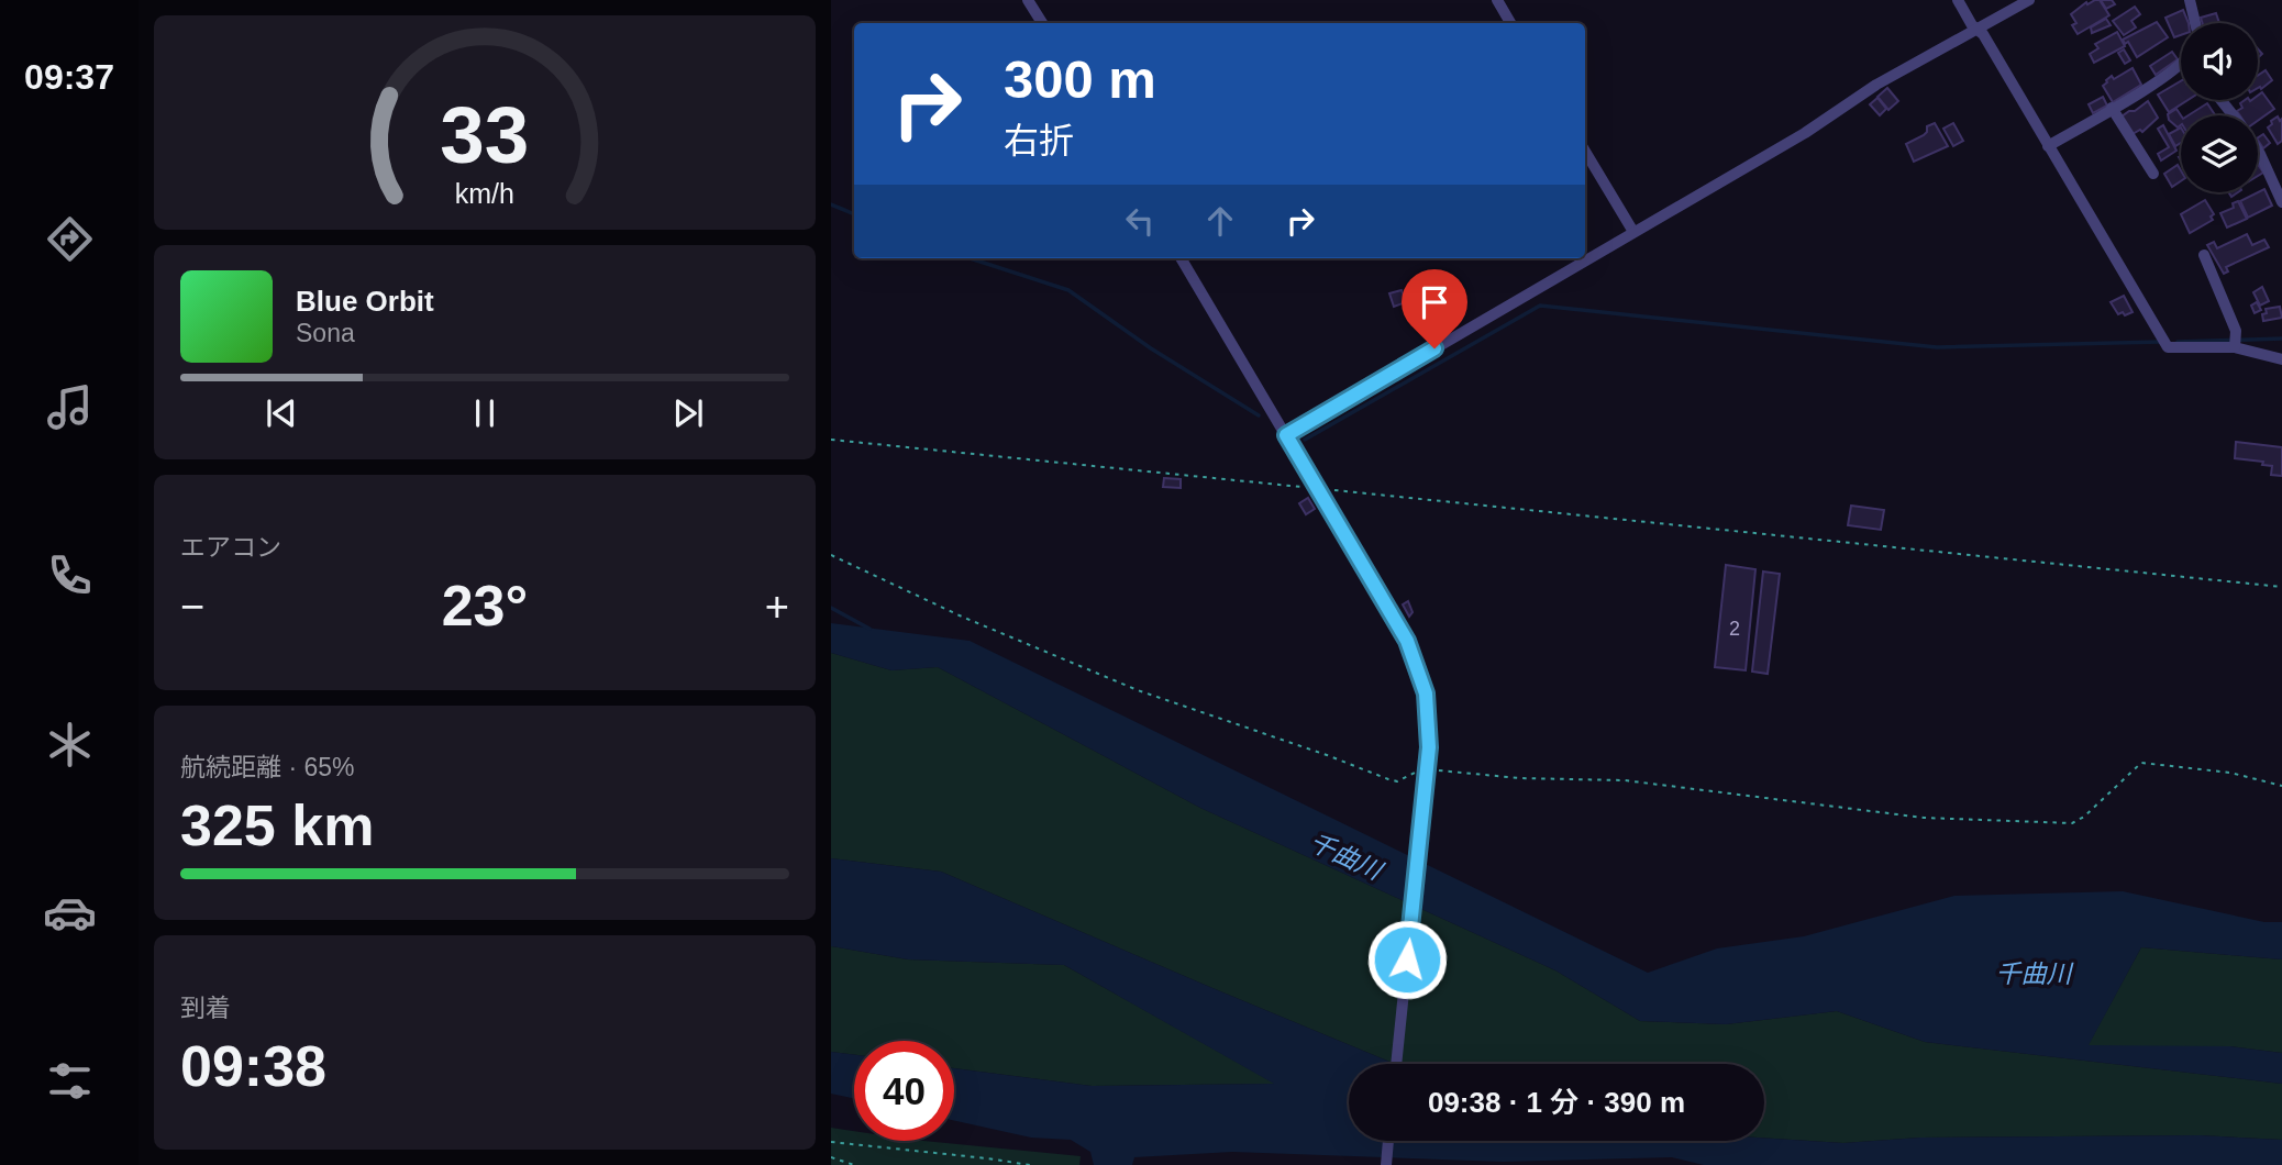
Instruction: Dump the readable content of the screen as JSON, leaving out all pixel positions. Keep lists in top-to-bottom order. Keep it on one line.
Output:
{"water":["千曲川"],"house_numbers":["2"],"page":{"tabs":"09:37","turn":["300 m","右折"],"song":["Blue Orbit","Sona"],"tile":["エアコン",["航続距離 · 65%","325 km"],["到着","09:38"]],"heat":["−","23°","+"],"limit":"40","trip":"09:38 · 1 分 · 390 m","gauge":["33","km/h"]}}
